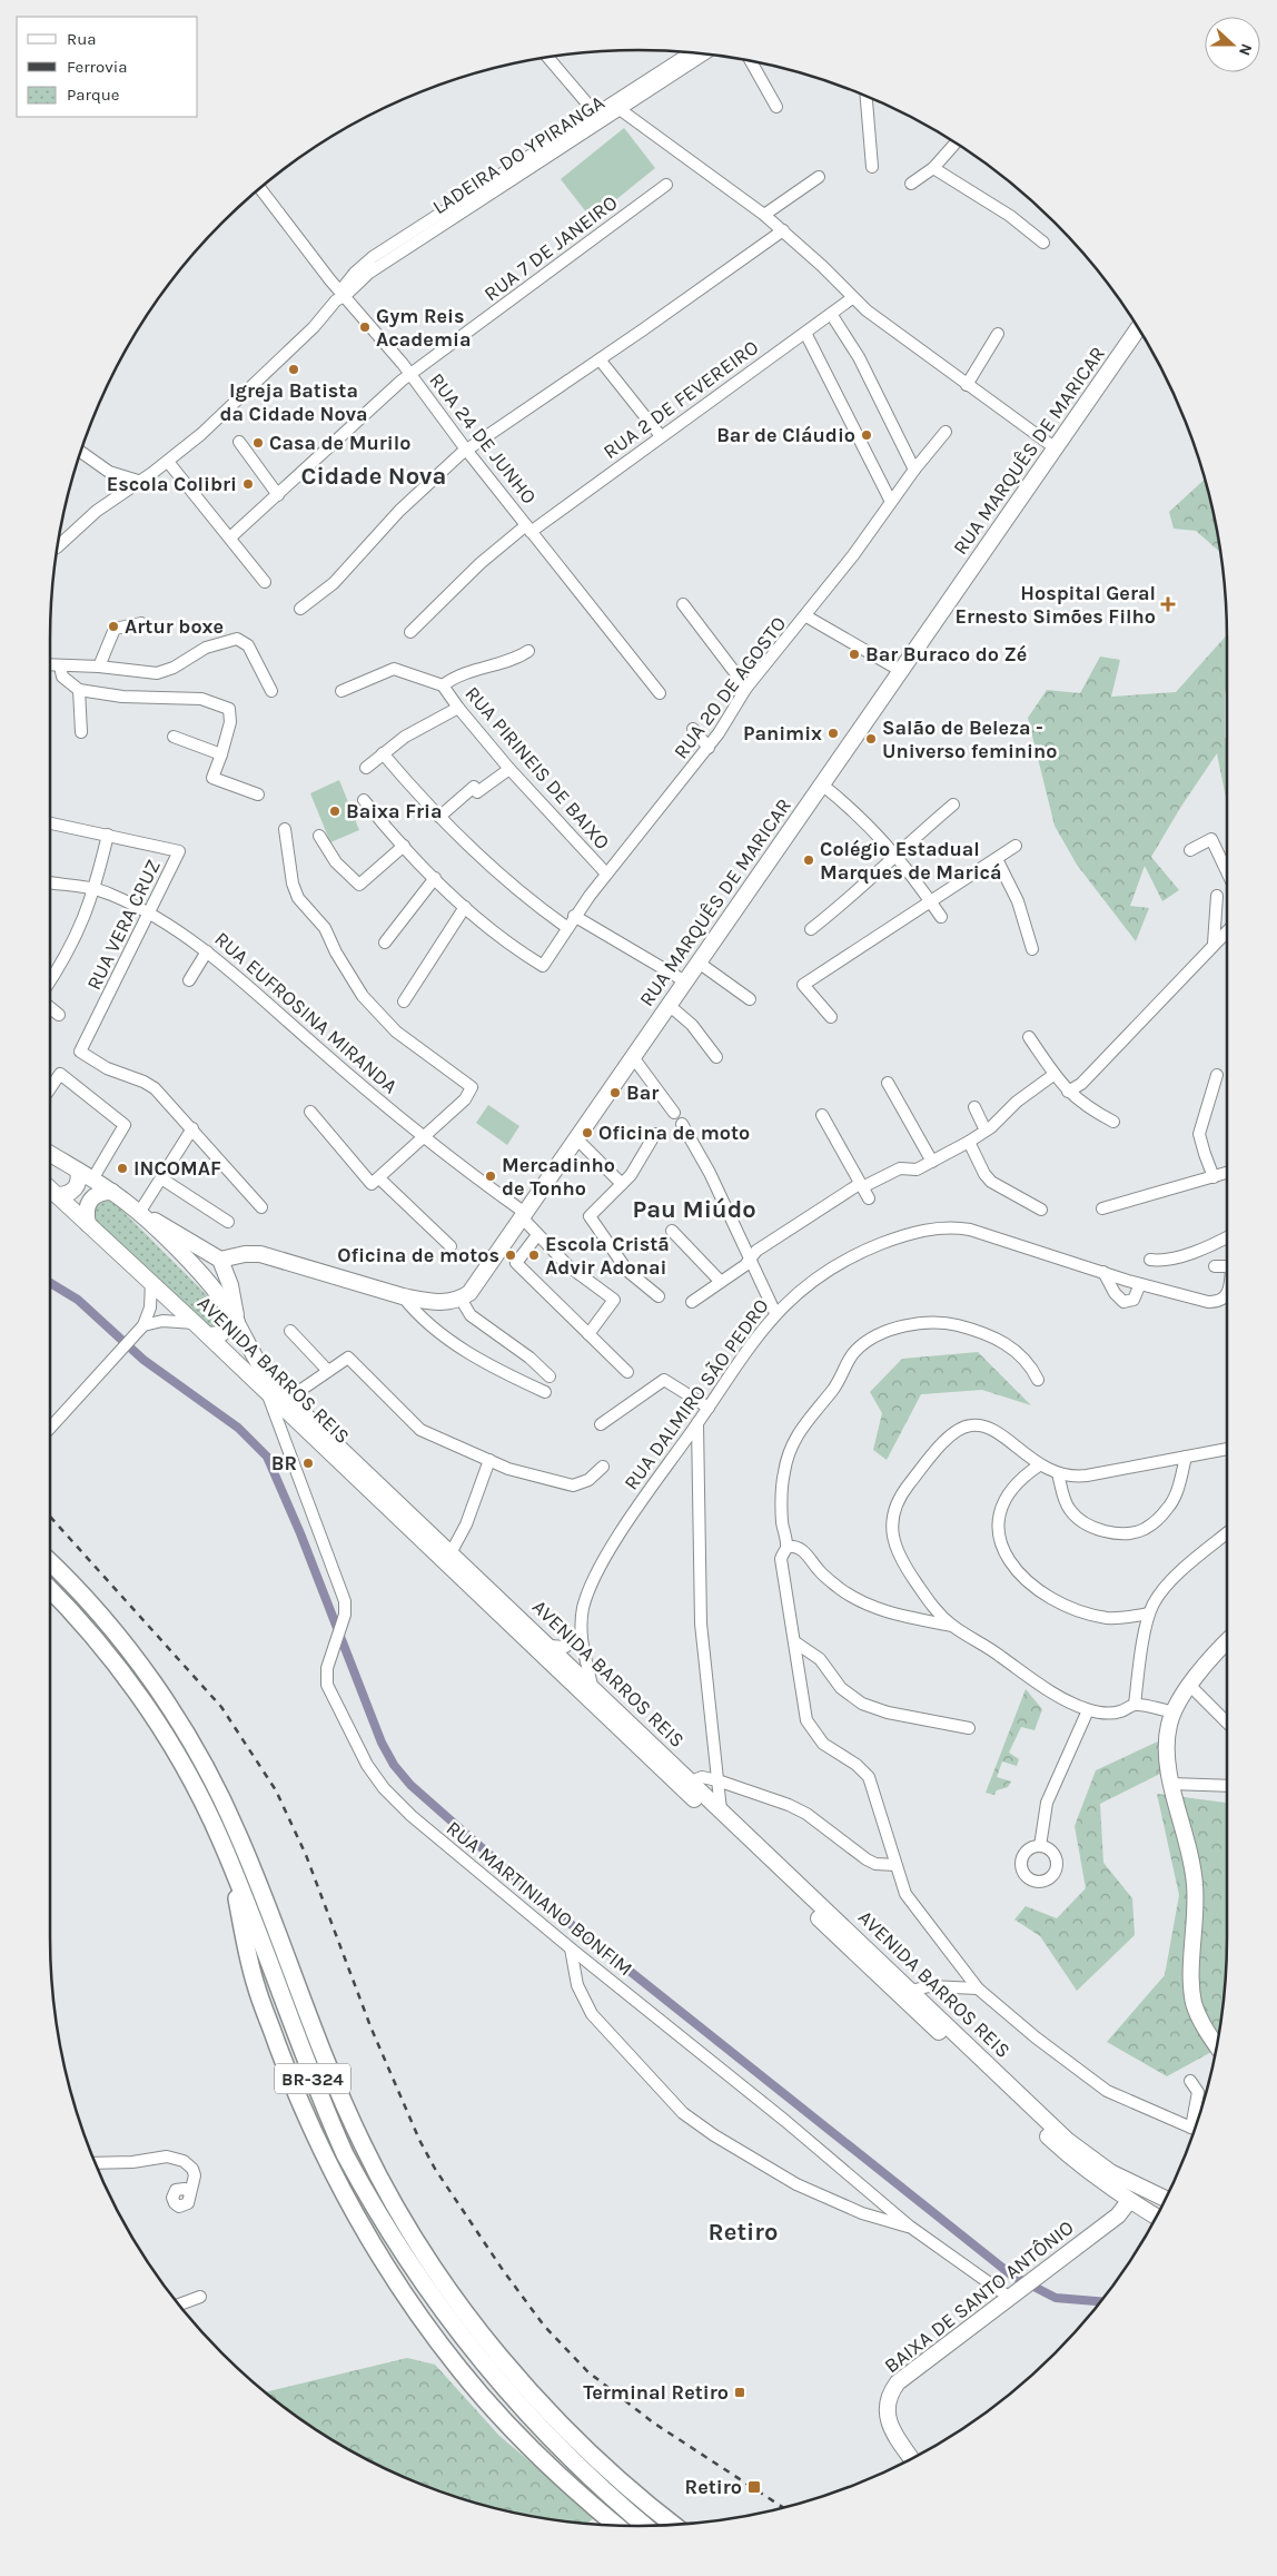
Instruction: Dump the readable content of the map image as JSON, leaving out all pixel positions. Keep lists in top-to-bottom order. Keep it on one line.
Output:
{"streets":{"highway":["BR-324"],"main road":["RUA MARQUÊS DE MARICAR","AVENIDA BARROS REIS","BAIXA DE SANTO ANTÔNIO"],"street":["LADEIRA DO YPIRANGA","RUA 7 DE JANEIRO","RUA 2 DE FEVEREIRO","RUA 24 DE JUNHO","RUA 20 DE AGOSTO","RUA PIRINEIS DE BAIXO","RUA VERA CRUZ","RUA EUFROSINA MIRANDA","RUA DALMIRO SÃO PEDRO","RUA MARTINIANO BONFIM"]},"crossings":[["LADEIRA DO YPIRANGA","RUA 24 DE JUNHO"],["RUA 7 DE JANEIRO","RUA 24 DE JUNHO"],["RUA 2 DE FEVEREIRO","RUA 24 DE JUNHO"],["RUA MARQUÊS DE MARICAR","RUA EUFROSINA MIRANDA"],["RUA 20 DE AGOSTO","RUA PIRINEIS DE BAIXO"],["RUA VERA CRUZ","RUA EUFROSINA MIRANDA"],["AVENIDA BARROS REIS","RUA DALMIRO SÃO PEDRO"],["AVENIDA BARROS REIS","RUA MARTINIANO BONFIM"],["AVENIDA BARROS REIS","BAIXA DE SANTO ANTÔNIO"],["RUA MARTINIANO BONFIM","BAIXA DE SANTO ANTÔNIO"]],"districts":["Cidade Nova","Pau Miúdo","Retiro"],"places":{"other":["Gym Reis Academia","Igreja Batista da Cidade Nova","Bar de Cláudio","Casa de Murilo","Escola Colibri","Artur boxe","Bar Buraco do Zé","Panimix","Salão de Beleza - Universo feminino","Baixa Fria","Colégio Estadual Marques de Maricá","Bar","Oficina de moto","INCOMAF","Mercadinho de Tonho","Oficina de motos","Escola Cristã Advir Adonai","BR"],"health":["Hospital Geral Ernesto Simões Filho"],"transit":["Terminal Retiro","Retiro"]},"legend":["Rua","Ferrovia","Parque"],"north":"right"}
